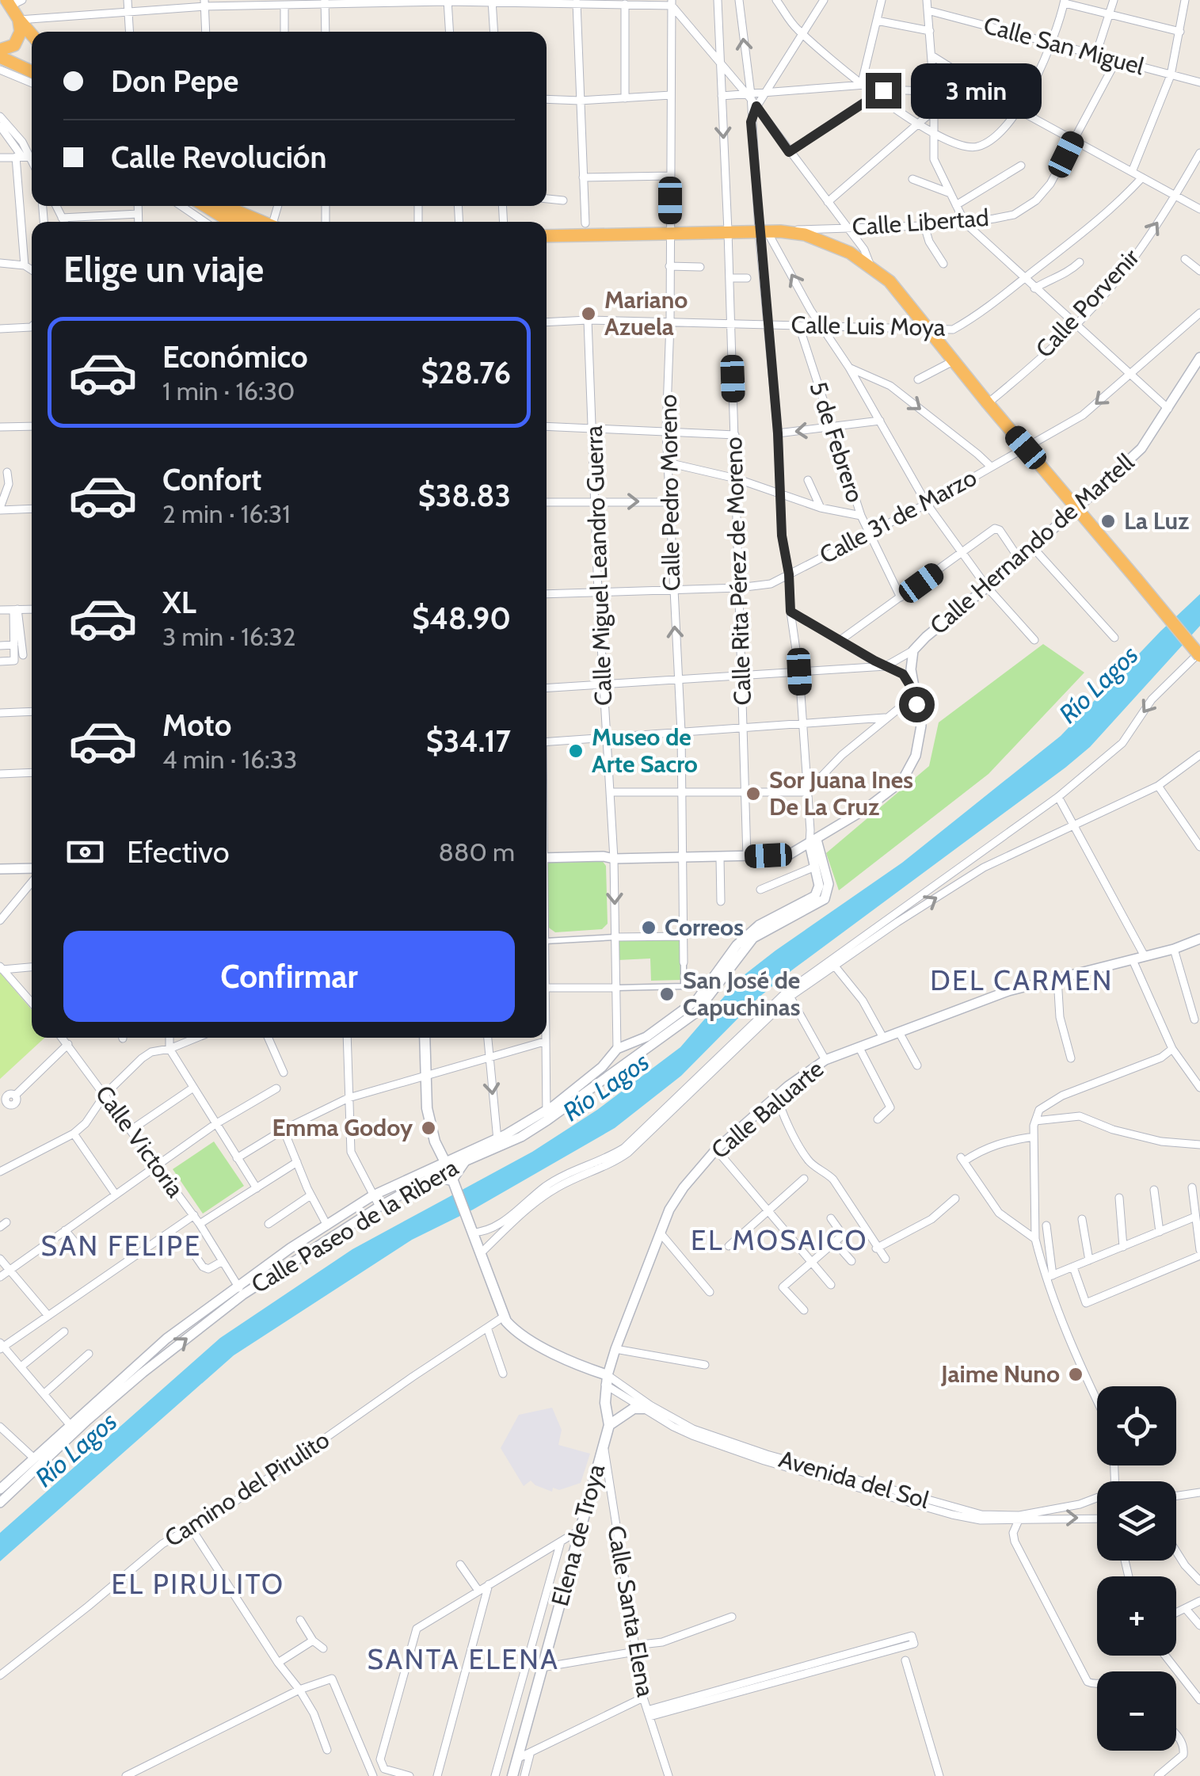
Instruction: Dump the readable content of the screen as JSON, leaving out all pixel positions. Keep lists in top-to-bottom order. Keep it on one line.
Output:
{"streets":{"main road":["Elena de Troya"],"street":["Calle San Miguel","Calle Libertad","Calle Porvenir","Calle Luis Moya","5 de Febrero","Calle Pedro Moreno","Calle 31 de Marzo","Calle Hernando de Martell","Calle Miguel Leandro Guerra","Calle Rita Pérez de Moreno","Calle Baluarte","Calle Victoria","Calle Paseo de la Ribera","Avenida del Sol","Camino del Pirulito","Calle Santa Elena"]},"crossings":[["Calle San Miguel","Calle Libertad"],["Calle Luis Moya","5 de Febrero"],["Calle Luis Moya","Calle Pedro Moreno"],["Calle Luis Moya","Calle Miguel Leandro Guerra"],["Calle Luis Moya","Calle Rita Pérez de Moreno"],["5 de Febrero","Calle 31 de Marzo"],["Calle Pedro Moreno","Calle 31 de Marzo"],["Calle Pedro Moreno","Calle Miguel Leandro Guerra"],["Calle 31 de Marzo","Calle Miguel Leandro Guerra"],["Calle 31 de Marzo","Calle Rita Pérez de Moreno"],["Calle Miguel Leandro Guerra","Calle Paseo de la Ribera"],["Calle Baluarte","Avenida del Sol"],["Calle Baluarte","Elena de Troya"],["Calle Victoria","Calle Paseo de la Ribera"],["Avenida del Sol","Elena de Troya"],["Elena de Troya","Calle Santa Elena"]],"districts":["DEL CARMEN","EL MOSAICO","SAN FELIPE","EL PIRULITO","SANTA ELENA"],"water":["Río Lagos"],"places":["Mariano Azuela","La Luz","Museo de Arte Sacro","Sor Juana Ines De La Cruz","Correos","San José de Capuchinas","Emma Godoy","Jaime Nuno"],"page":{"banner":["Don Pepe","Calle Revolución"],"bubble":"3 min","heading":"Elige un viaje","list":[{"name":"Económico","note":"1 min · 16:30","value":"$28.76"},{"name":"Confort","note":"2 min · 16:31","value":"$38.83"},{"name":"XL","note":"3 min · 16:32","value":"$48.90"},{"name":"Moto","note":"4 min · 16:33","value":"$34.17"}],"pay":["Efectivo","880 m"],"buttons":"Confirmar","map_buttons":["+","−"]}}
